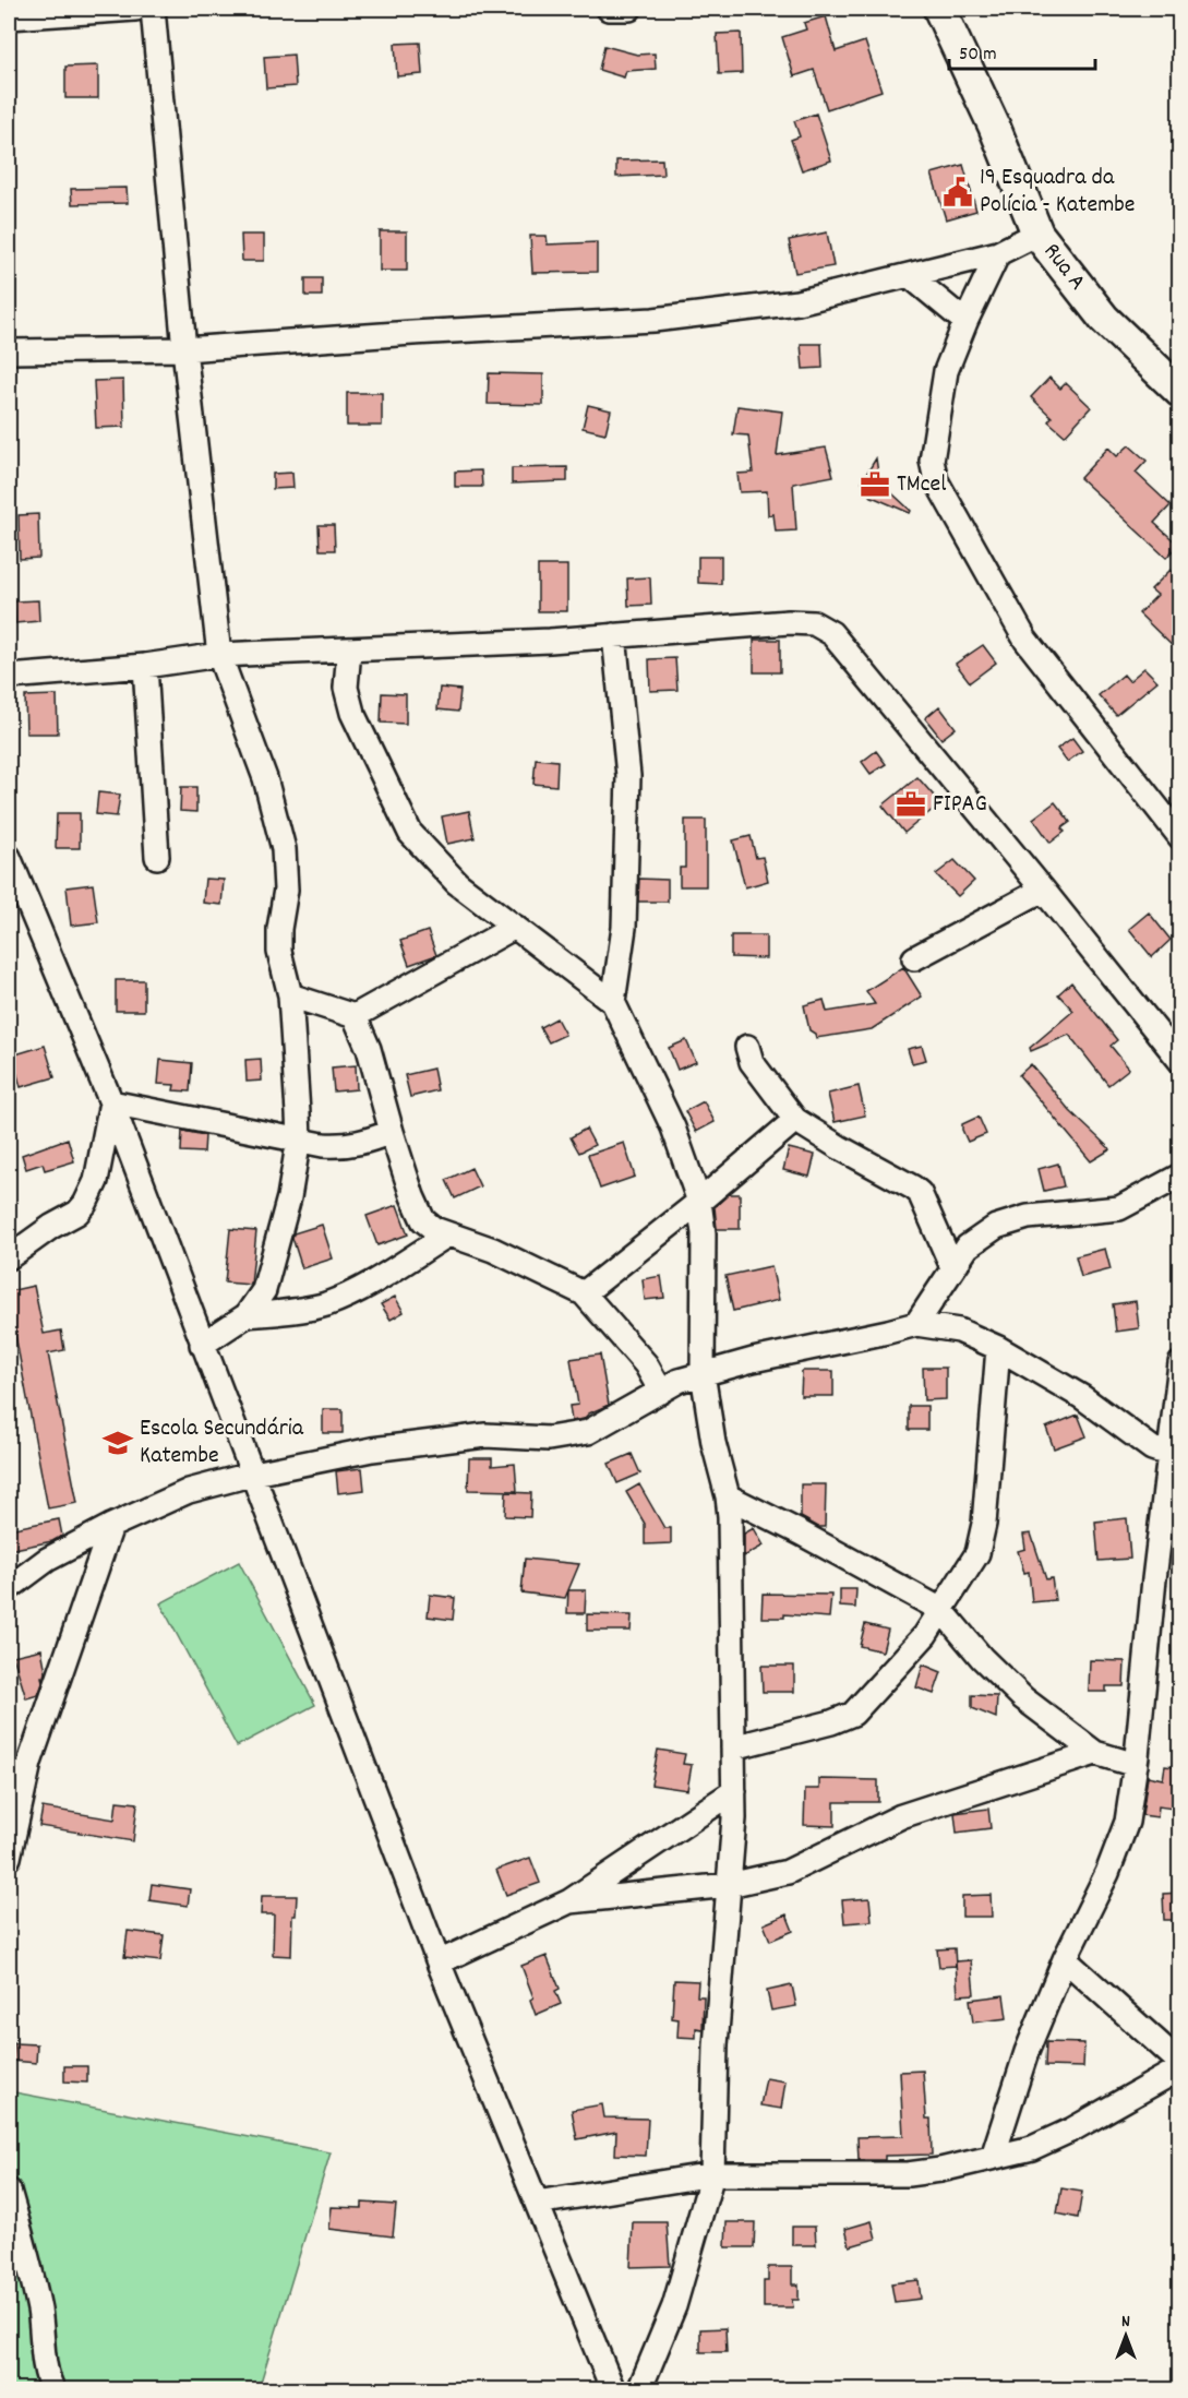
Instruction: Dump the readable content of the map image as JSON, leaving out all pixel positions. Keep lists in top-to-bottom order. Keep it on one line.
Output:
{"streets":{"main road":["Rua A"]},"places":{"public building":["19 Esquadra da Polícia - Katembe"],"office":["TMcel","FIPAG"],"school or university":["Escola Secundária Katembe"]},"scale_bar":"50 m","north":"top"}
